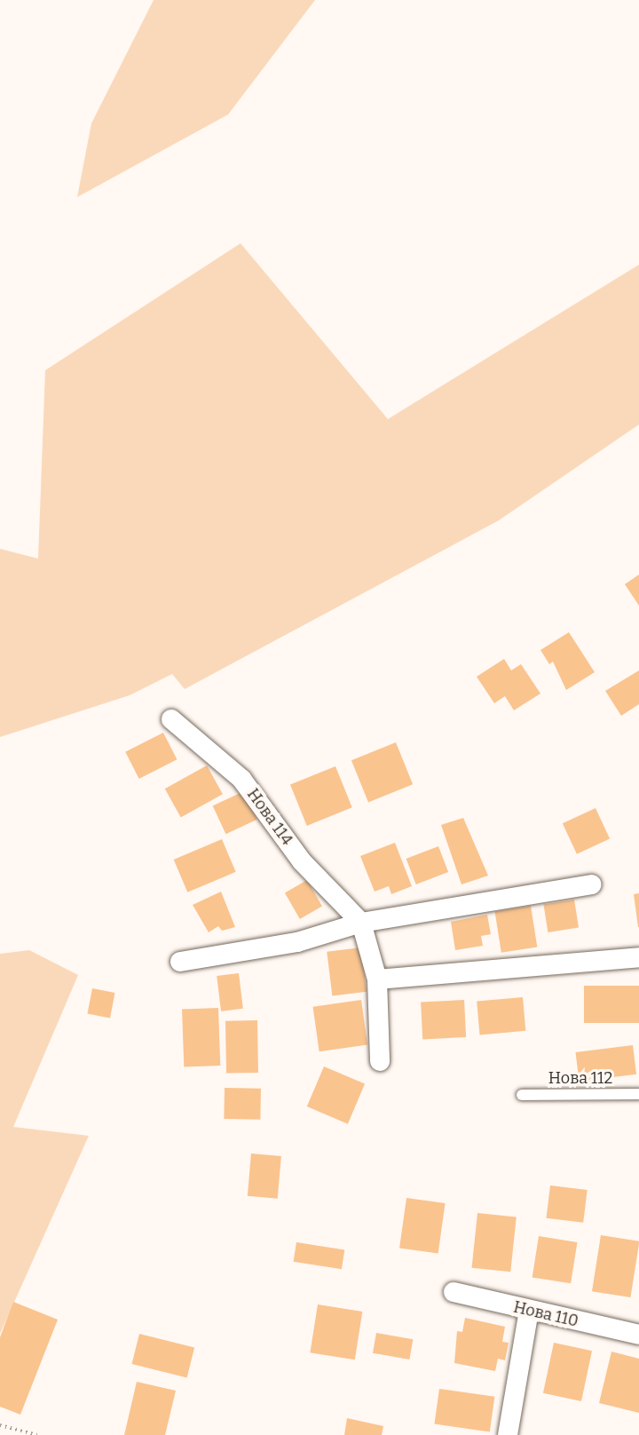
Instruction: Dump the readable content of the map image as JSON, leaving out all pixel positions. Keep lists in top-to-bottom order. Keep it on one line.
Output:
{"streets":{"street":["Нова 114","Нова 110"],"lane":["Нова 112"]}}
